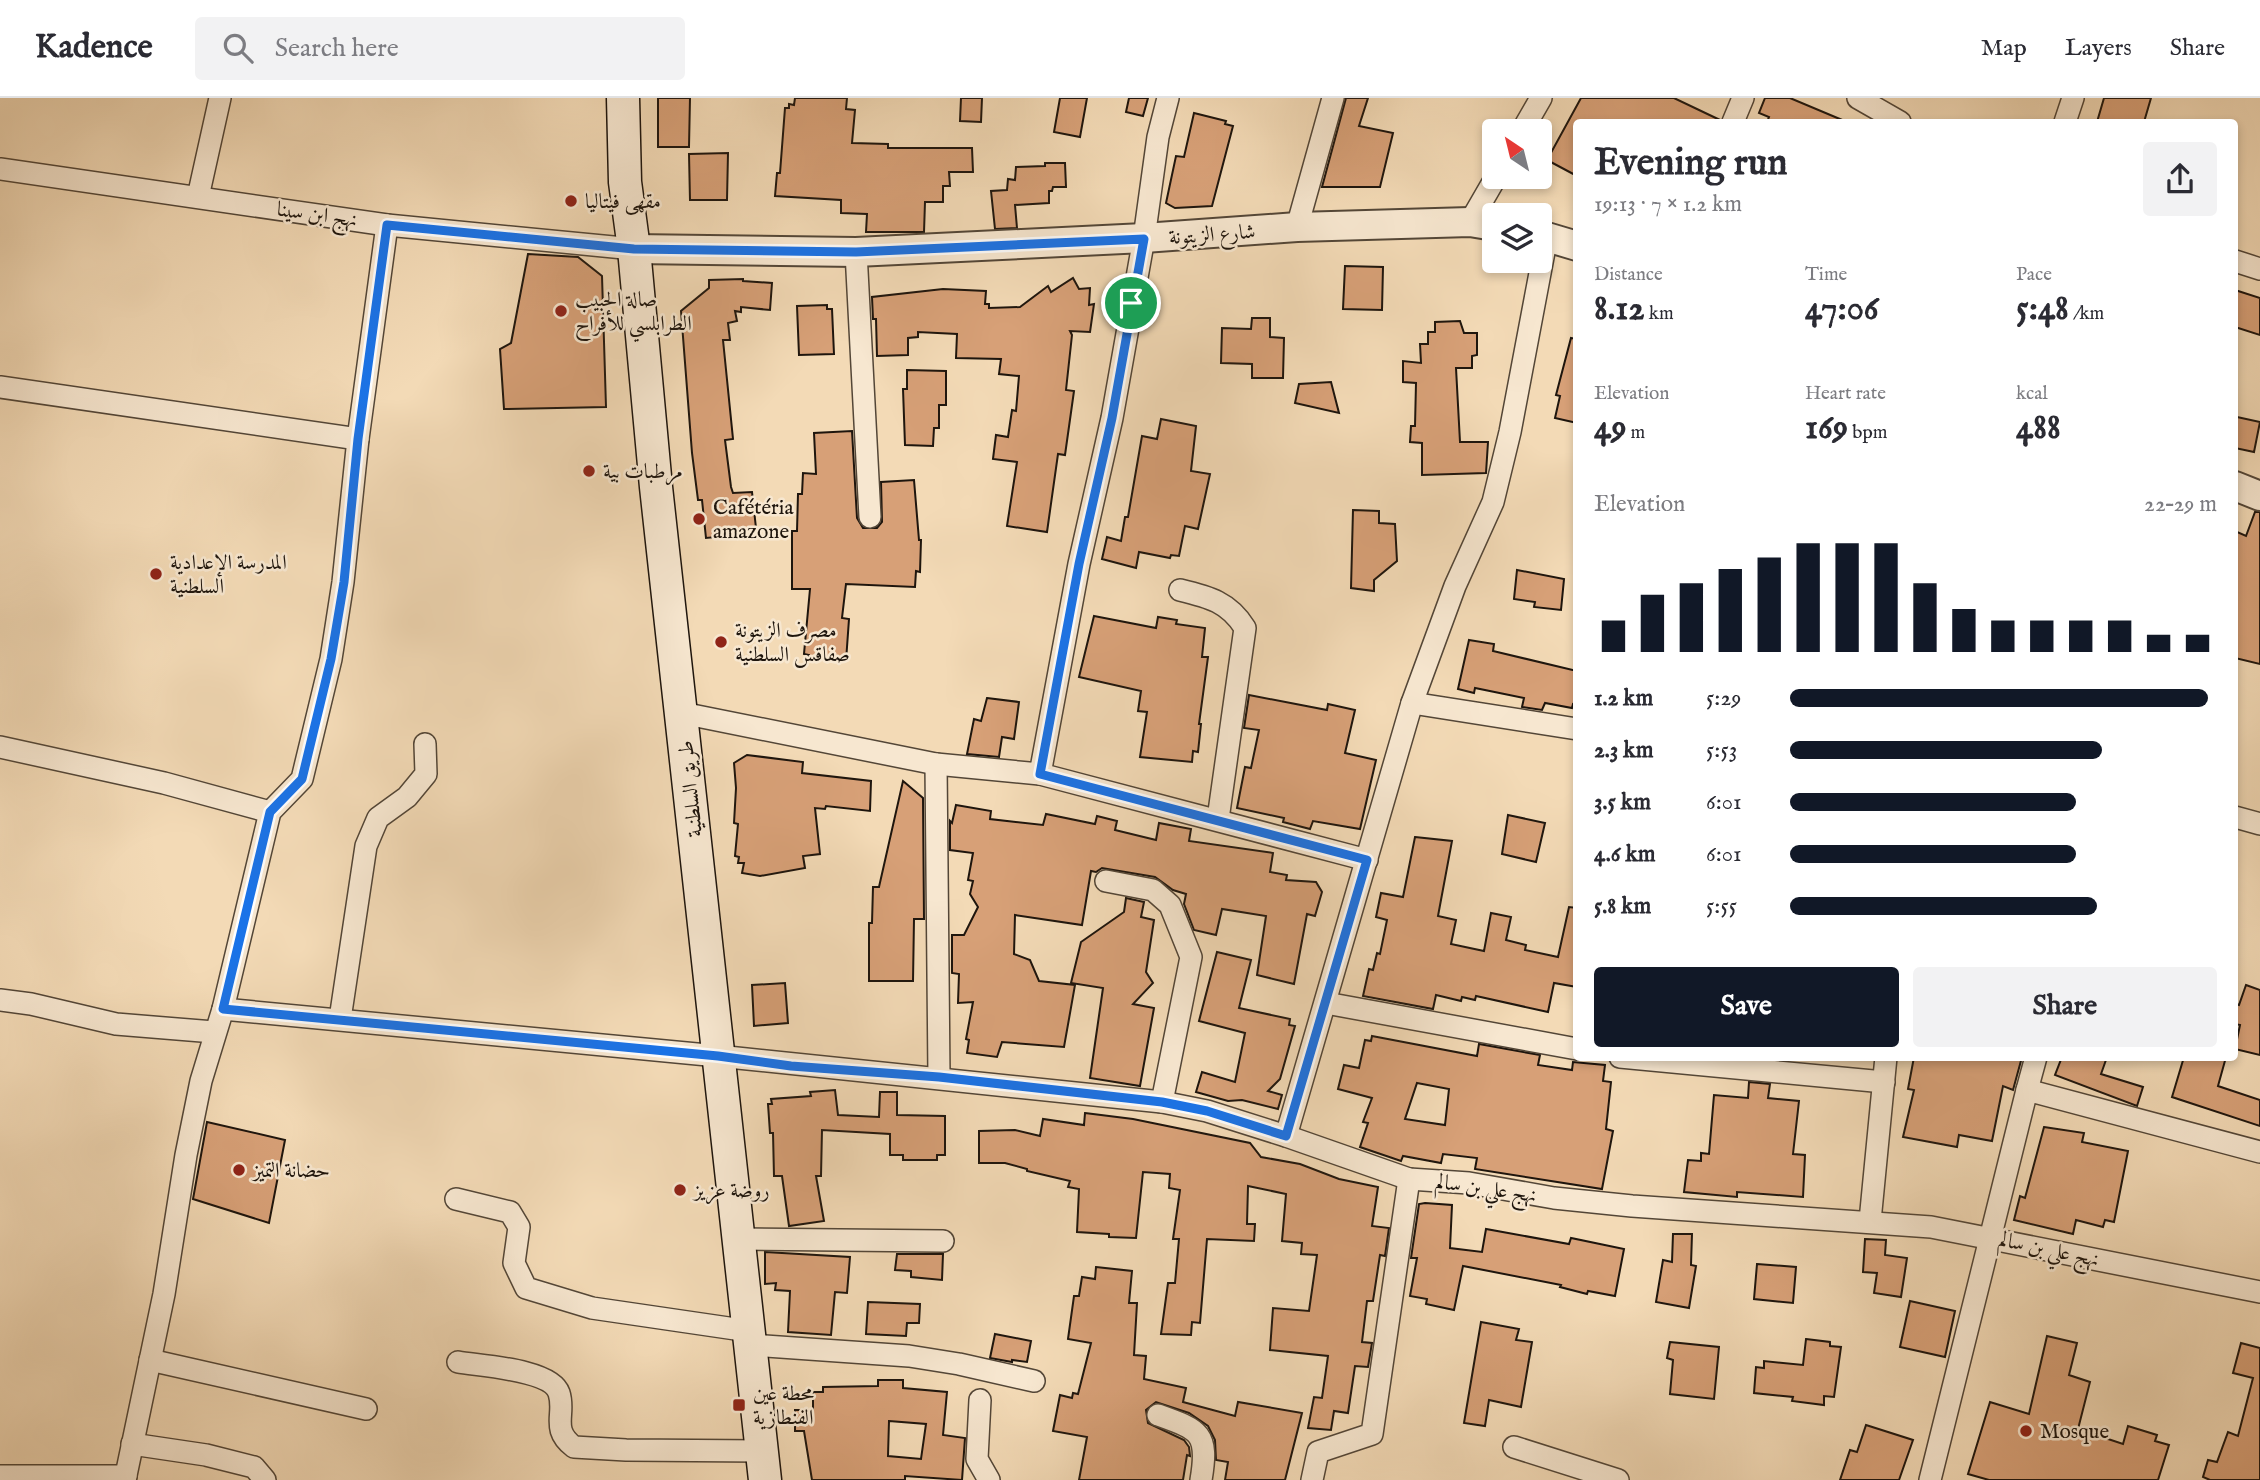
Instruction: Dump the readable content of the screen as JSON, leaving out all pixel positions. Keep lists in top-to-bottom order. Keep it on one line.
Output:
{"streets":{"main road":["طريق السلطنية"],"street":["نهج ابن سينا","شارع الزيتونة","نهج علي بن سالم"]},"crossings":[["نهج ابن سينا","شارع الزيتونة"],["نهج ابن سينا","طريق السلطنية"],["شارع الزيتونة","طريق السلطنية"],["طريق السلطنية","نهج علي بن سالم"]],"places":{"other":["مقهى فيتاليا","صالة الحبيب الطرابلسي للأفراح","مرطبات بية","Cafétéria amazone","المدرسة الإعدادية السلطنية","مصرف الزيتونة صفاقس السلطنية","حضانة التميز","روضة عزيز","Mosque"],"transit":["محطة عين الفنطازية"]},"north":"top left","page":{"header":"Kadence","search":"Search here","nav":["Map","Layers","Share"],"heading":["Evening run","19:13 · 7 × 1.2 km"],"stats":[["Distance","8.12 km"],["Time","47:06"],["Pace","5:48 /km"],["Elevation","49 m"],["Heart rate","169 bpm"],["kcal","488"]],"chart":["Elevation","22–29 m"],"list":[{"name":"1.2 km","note":"5:29"},{"name":"2.3 km","note":"5:53"},{"name":"3.5 km","note":"6:01"},{"name":"4.6 km","note":"6:01"},{"name":"5.8 km","note":"5:55"}],"buttons":["Save","Share"]}}
